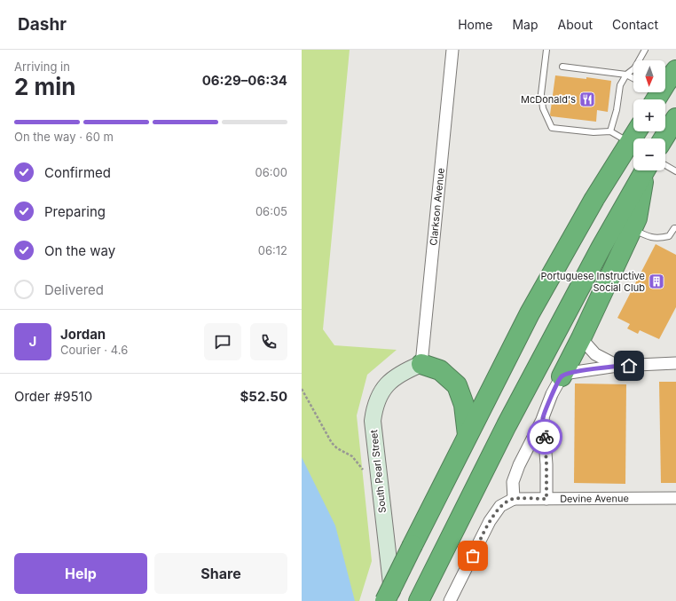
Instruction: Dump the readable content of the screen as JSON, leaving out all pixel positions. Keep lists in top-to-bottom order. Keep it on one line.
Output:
{"streets":{"street":["Clarkson Avenue","South Pearl Street","Devine Avenue"]},"crossings":[["Clarkson Avenue","South Pearl Street"]],"places":{"restaurant":["McDonald's"],"building":["Portuguese Instructive Social Club"]},"north":"bottom","page":{"header":"Dashr","nav":["Home","Map","About","Contact"],"heading":["2 min","Arriving in","06:29–06:34"],"panel":["Jordan","Courier · 4.6","Order #9510","$52.50"],"map_buttons":["+","−"],"bar":"On the way · 60 m","list":[["Confirmed","06:00"],["Preparing","06:05"],["On the way","06:12"],"Delivered"],"round":"J","buttons":["Help","Share"]}}
